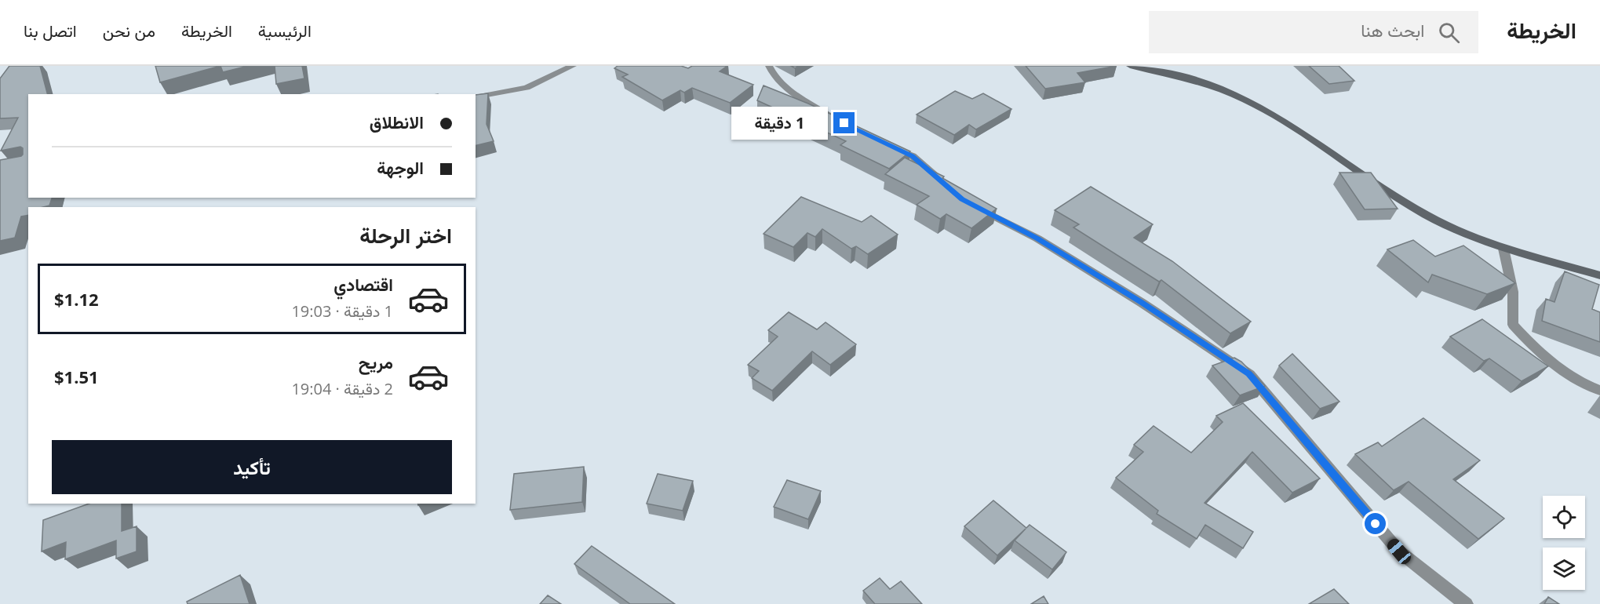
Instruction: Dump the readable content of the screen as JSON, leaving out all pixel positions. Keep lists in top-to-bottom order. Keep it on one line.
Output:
{"page":{"header":"الخريطة","search":"ابحث هنا","nav":["الرئيسية","الخريطة","من نحن","اتصل بنا"],"banner":["الانطلاق","الوجهة"],"bubble":"1 دقيقة","heading":"اختر الرحلة","list":[{"name":"اقتصادي","note":"1 دقيقة · 19:03","value":"$1.12"},{"name":"مريح","note":"2 دقيقة · 19:04","value":"$1.51"}],"buttons":"تأكيد"}}
